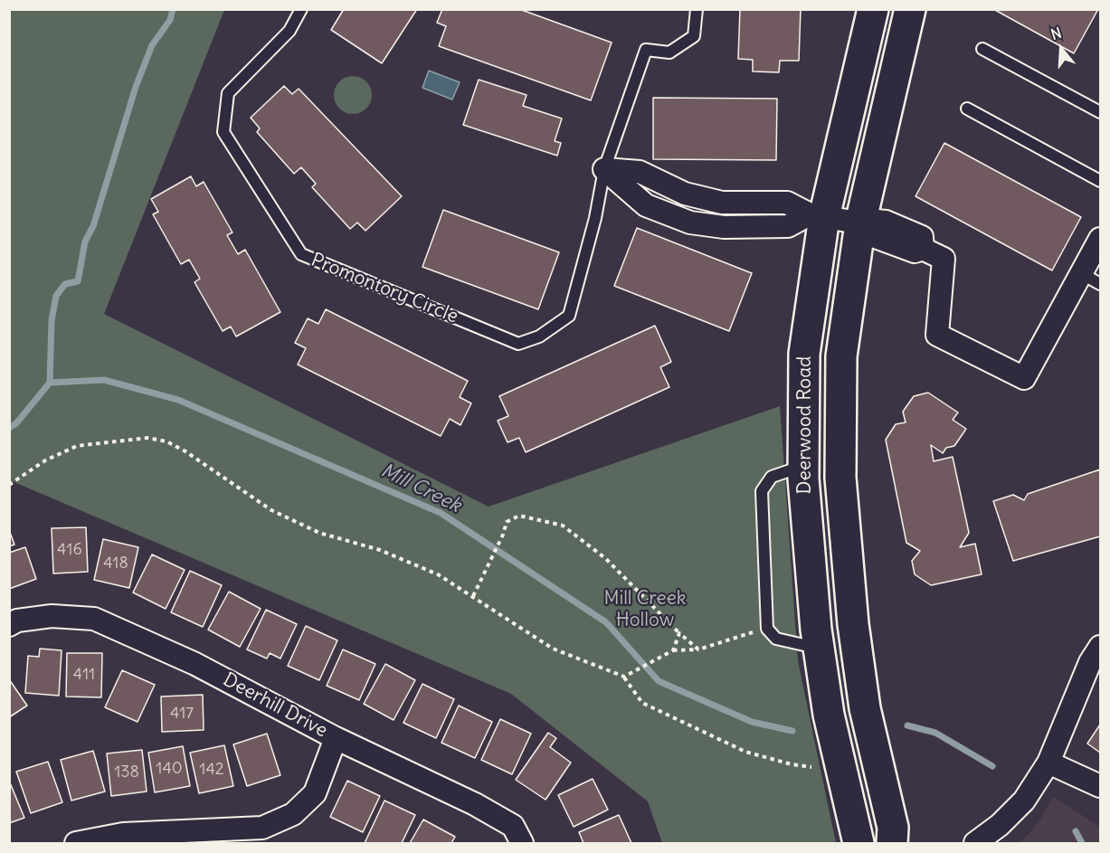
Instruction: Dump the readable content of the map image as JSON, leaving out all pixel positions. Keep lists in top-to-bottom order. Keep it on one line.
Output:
{"streets":{"street":["Deerwood Road","Deerhill Drive"],"lane":["Promontory Circle"]},"water":["Mill Creek"],"parks":["Mill Creek Hollow"],"house_numbers":["416","418","411","417","140","142","138"],"north":"top"}
